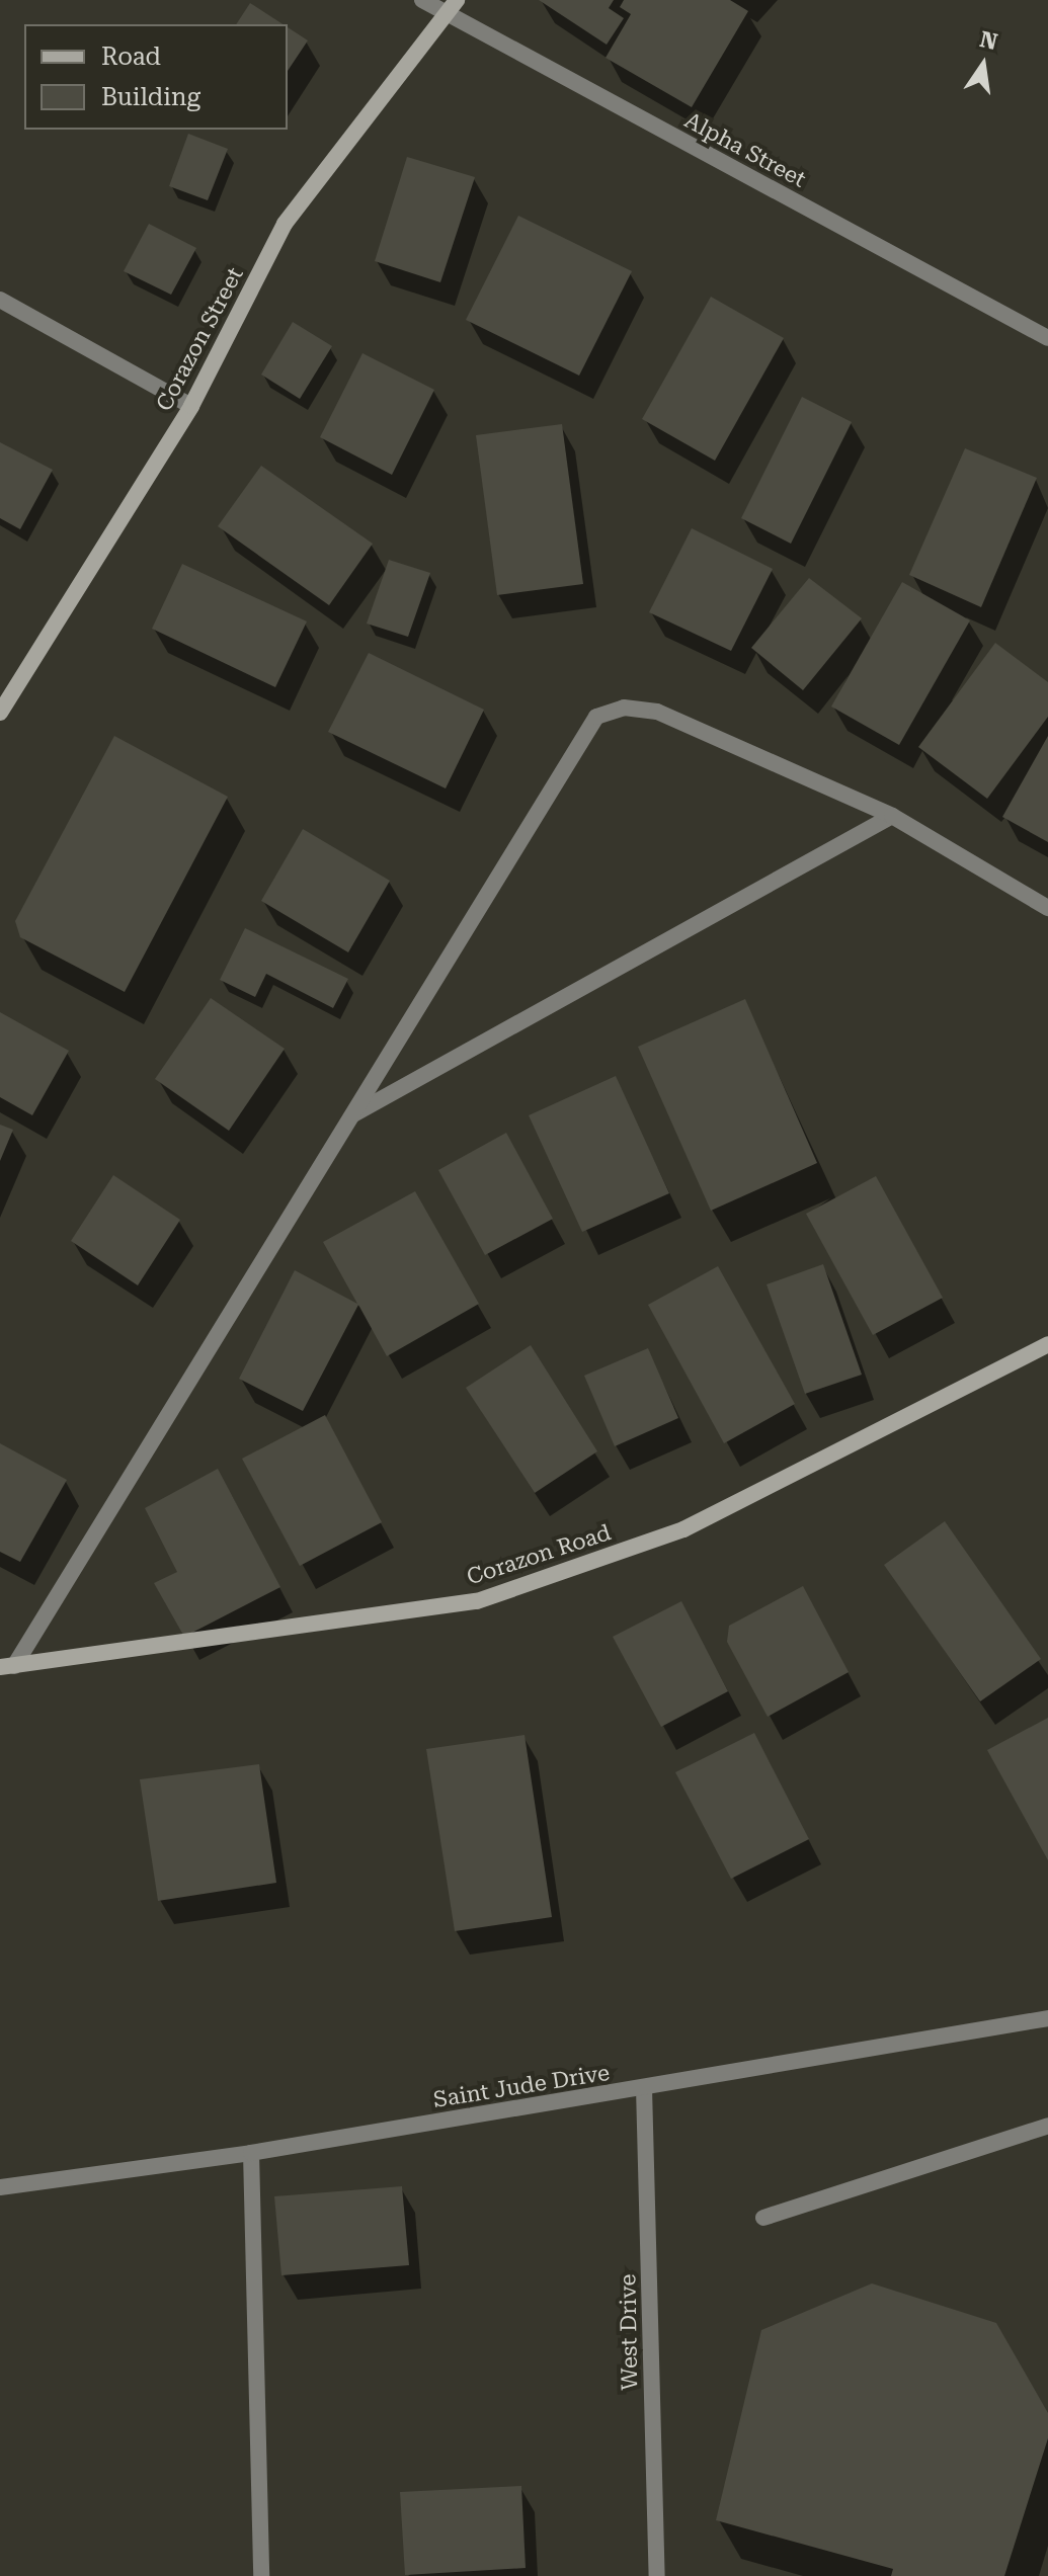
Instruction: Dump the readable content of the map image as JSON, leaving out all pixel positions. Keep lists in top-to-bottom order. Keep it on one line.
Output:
{"streets":{"street":["Alpha Street","Corazon Street","Corazon Road","Saint Jude Drive","West Drive"]},"crossings":[["Alpha Street","Corazon Street"],["Saint Jude Drive","West Drive"]],"legend":["Road","Building"],"north":"top"}
